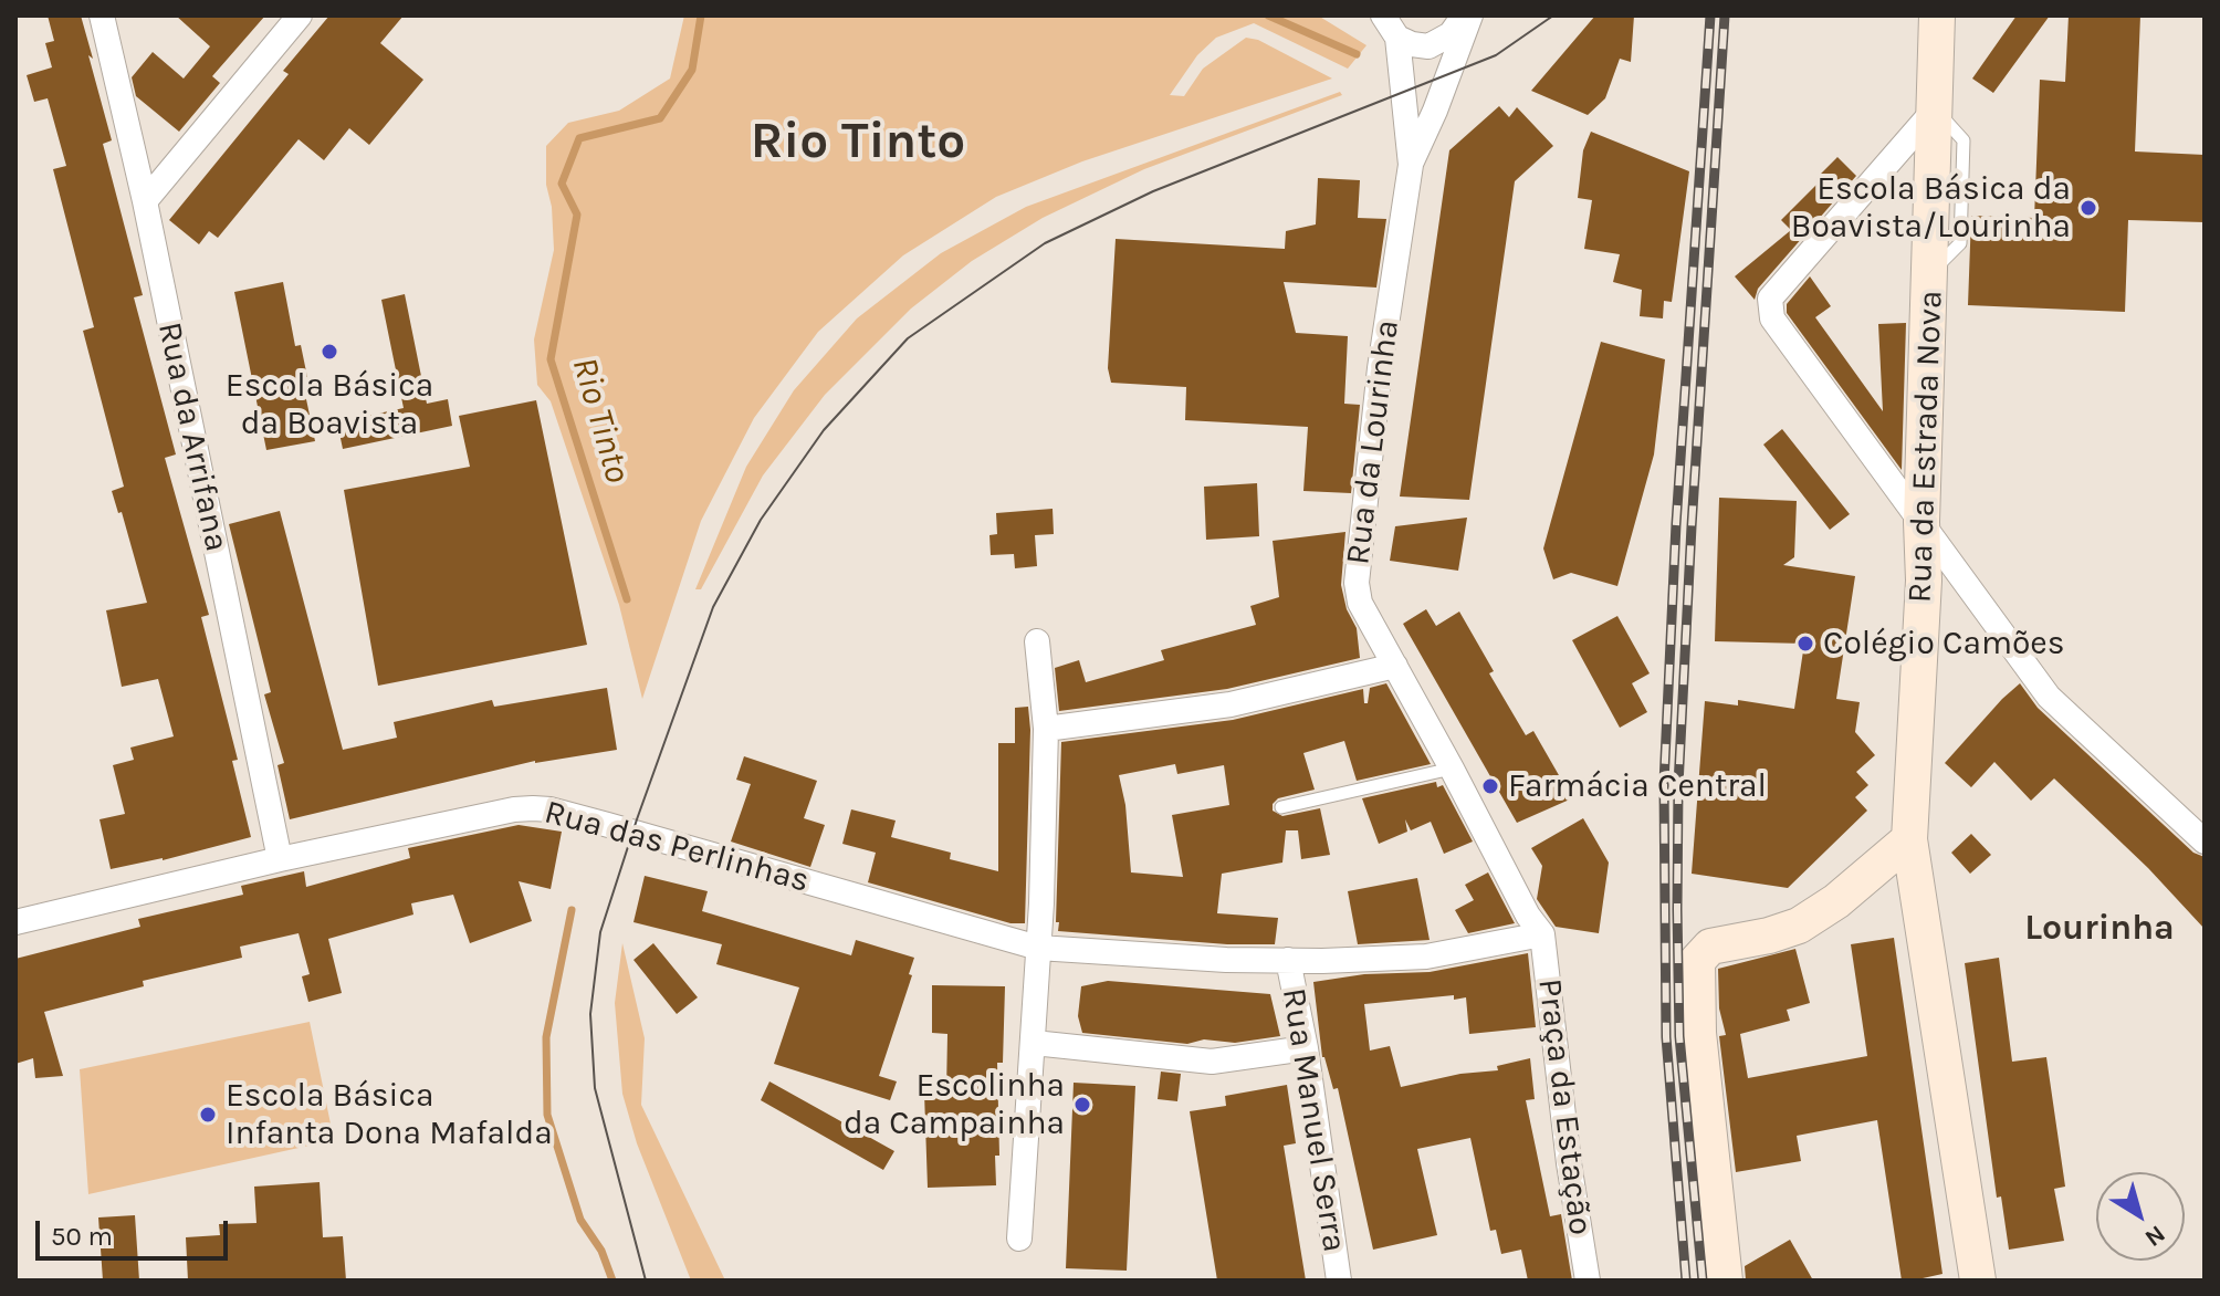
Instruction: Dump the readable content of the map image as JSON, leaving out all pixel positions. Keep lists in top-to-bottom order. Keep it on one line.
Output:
{"streets":{"street":["Rua da Arrifana","Rua da Lourinha","Rua da Estrada Nova","Rua das Perlinhas","Praça da Estação","Rua Manuel Serra"]},"crossings":[["Rua da Arrifana","Rua das Perlinhas"],["Rua da Lourinha","Rua das Perlinhas"],["Rua da Lourinha","Praça da Estação"],["Rua das Perlinhas","Praça da Estação"],["Rua das Perlinhas","Rua Manuel Serra"]],"districts":["Rio Tinto","Lourinha"],"water":["Rio Tinto"],"places":["Escola Básica da Boavista/Lourinha","Escola Básica da Boavista","Colégio Camões","Farmácia Central","Escolinha da Campainha","Escola Básica Infanta Dona Mafalda"],"scale_bar":"50 m","north":"bottom right"}
